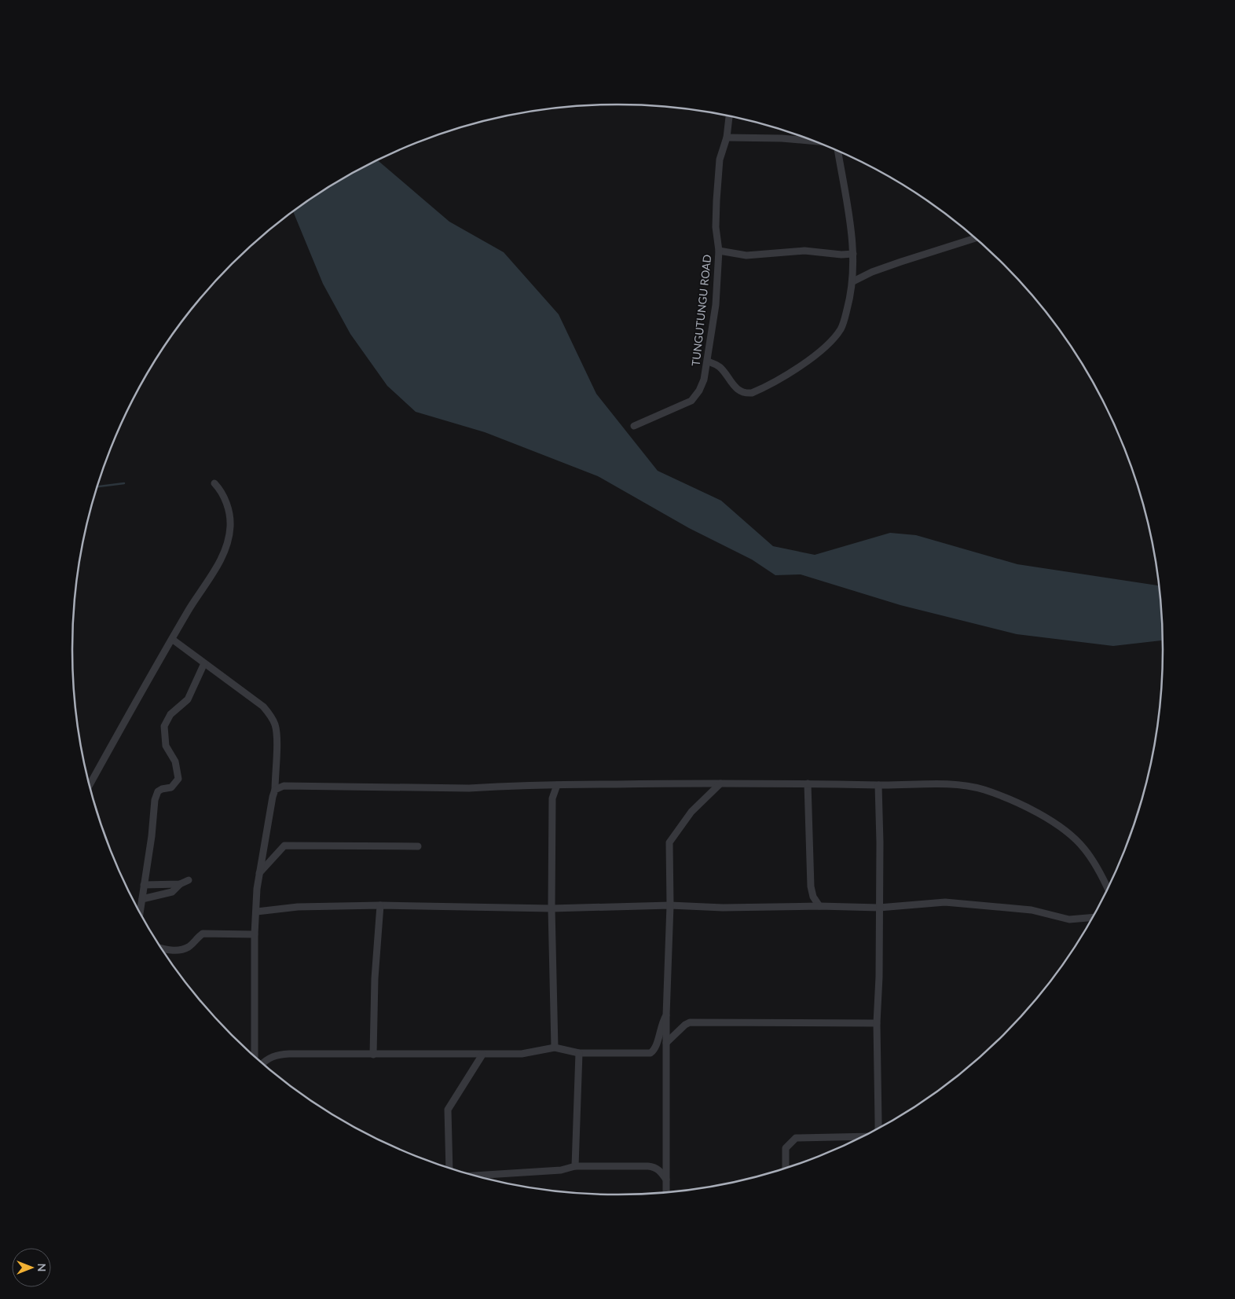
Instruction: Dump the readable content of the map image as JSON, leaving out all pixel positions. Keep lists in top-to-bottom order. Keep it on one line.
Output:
{"streets":{"street":["TUNGUTUNGU ROAD"]},"north":"right"}
